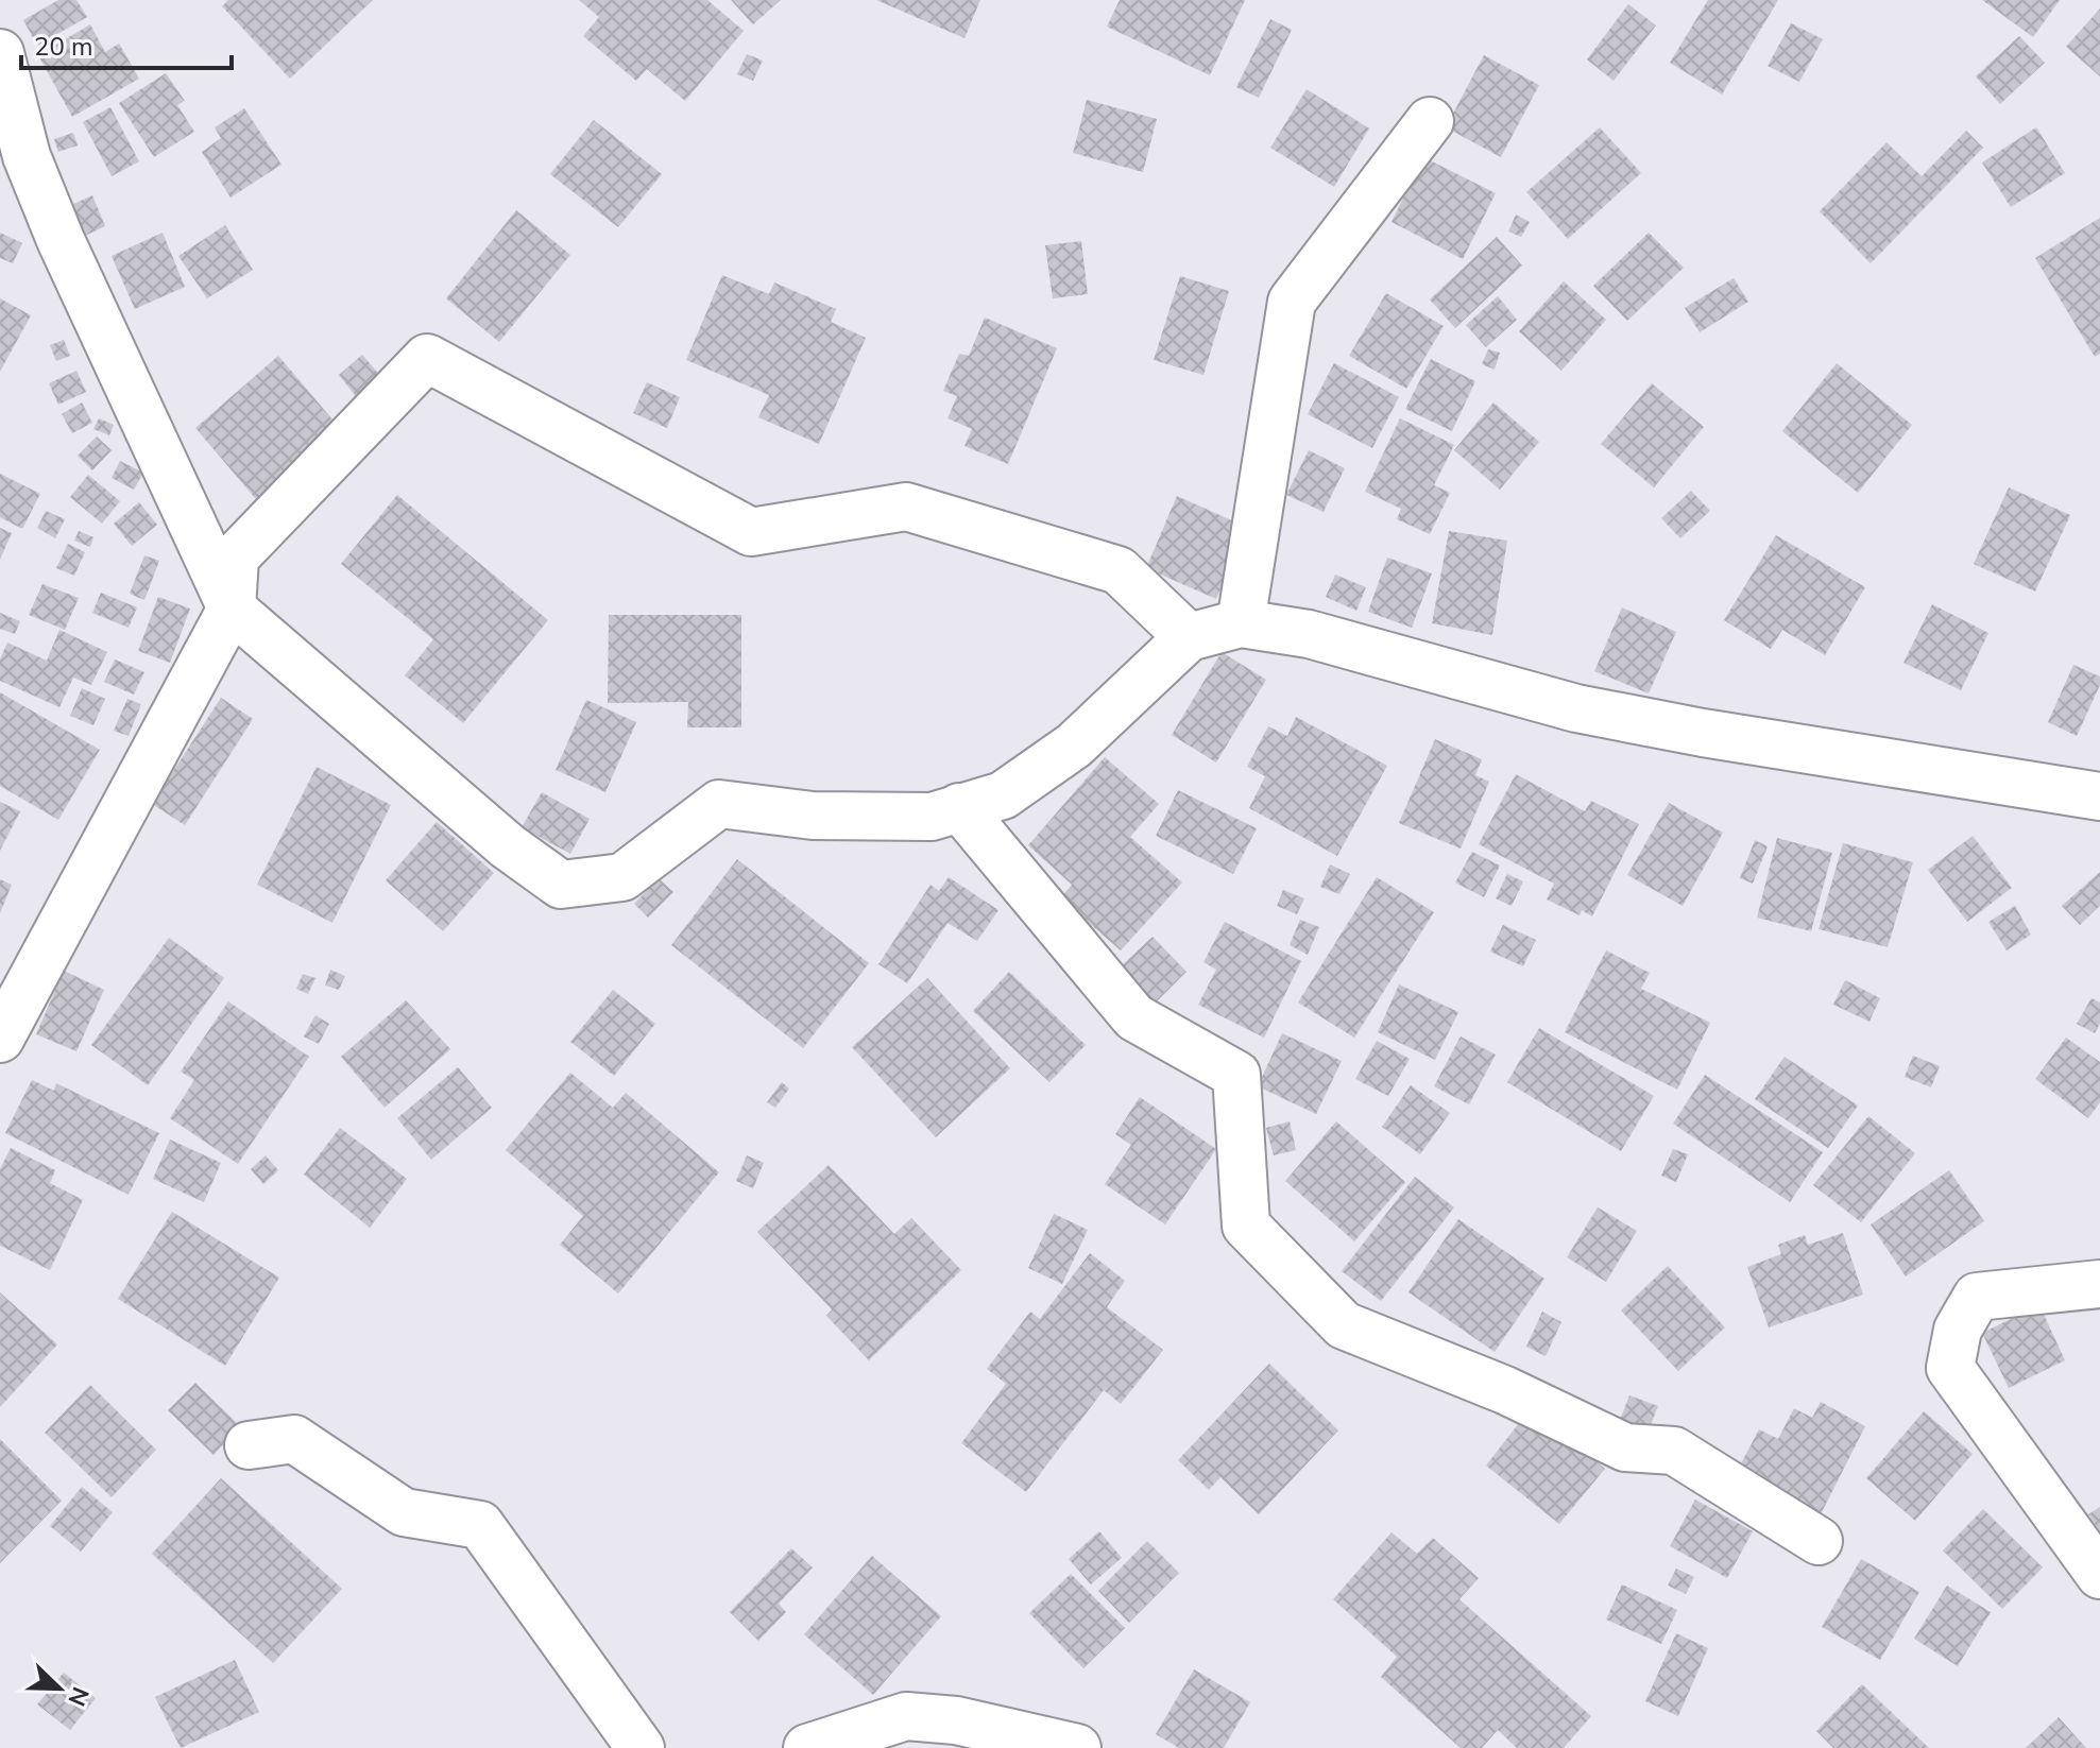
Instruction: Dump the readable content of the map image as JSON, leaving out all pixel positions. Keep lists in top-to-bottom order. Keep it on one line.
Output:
{"scale_bar":"20 m","north":"bottom right"}
